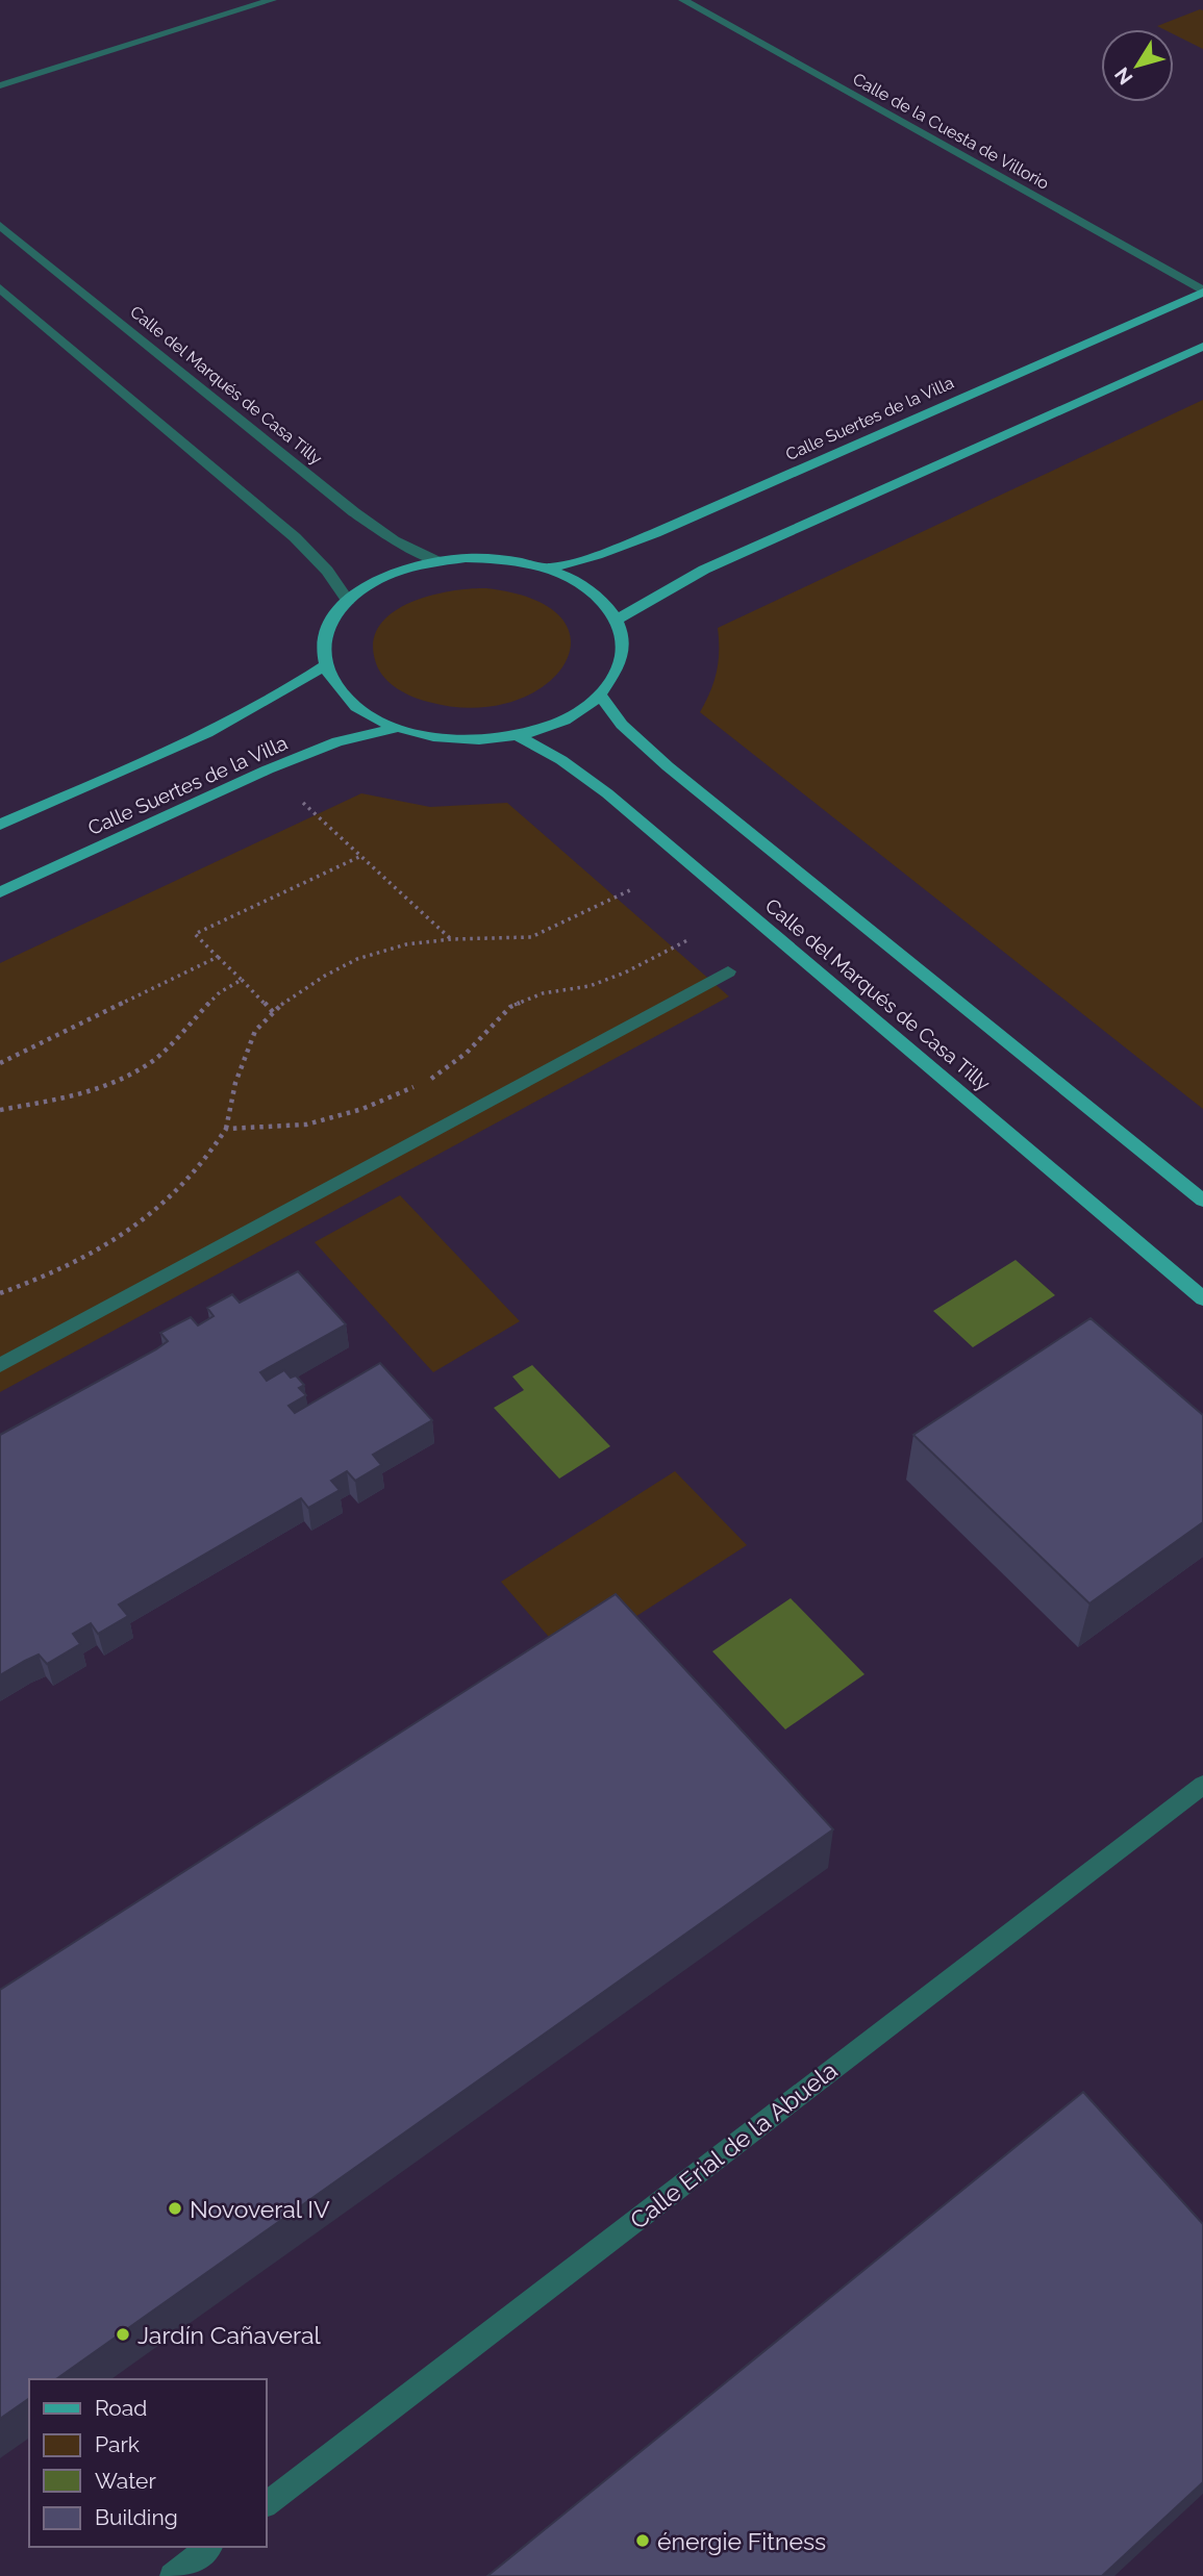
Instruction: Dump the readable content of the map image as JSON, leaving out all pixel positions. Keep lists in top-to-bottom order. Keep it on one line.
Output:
{"streets":{"main road":["Calle del Marqués de Casa Tilly","Calle Suertes de la Villa"],"street":["Calle de la Cuesta de Villorio","Calle Erial de la Abuela"]},"crossings":[["Calle de la Cuesta de Villorio","Calle Suertes de la Villa"],["Calle del Marqués de Casa Tilly","Calle Suertes de la Villa"]],"places":["Novoveral IV","Jardín Cañaveral","énergie Fitness"],"legend":["Road","Park","Water","Building"],"north":"bottom left"}
